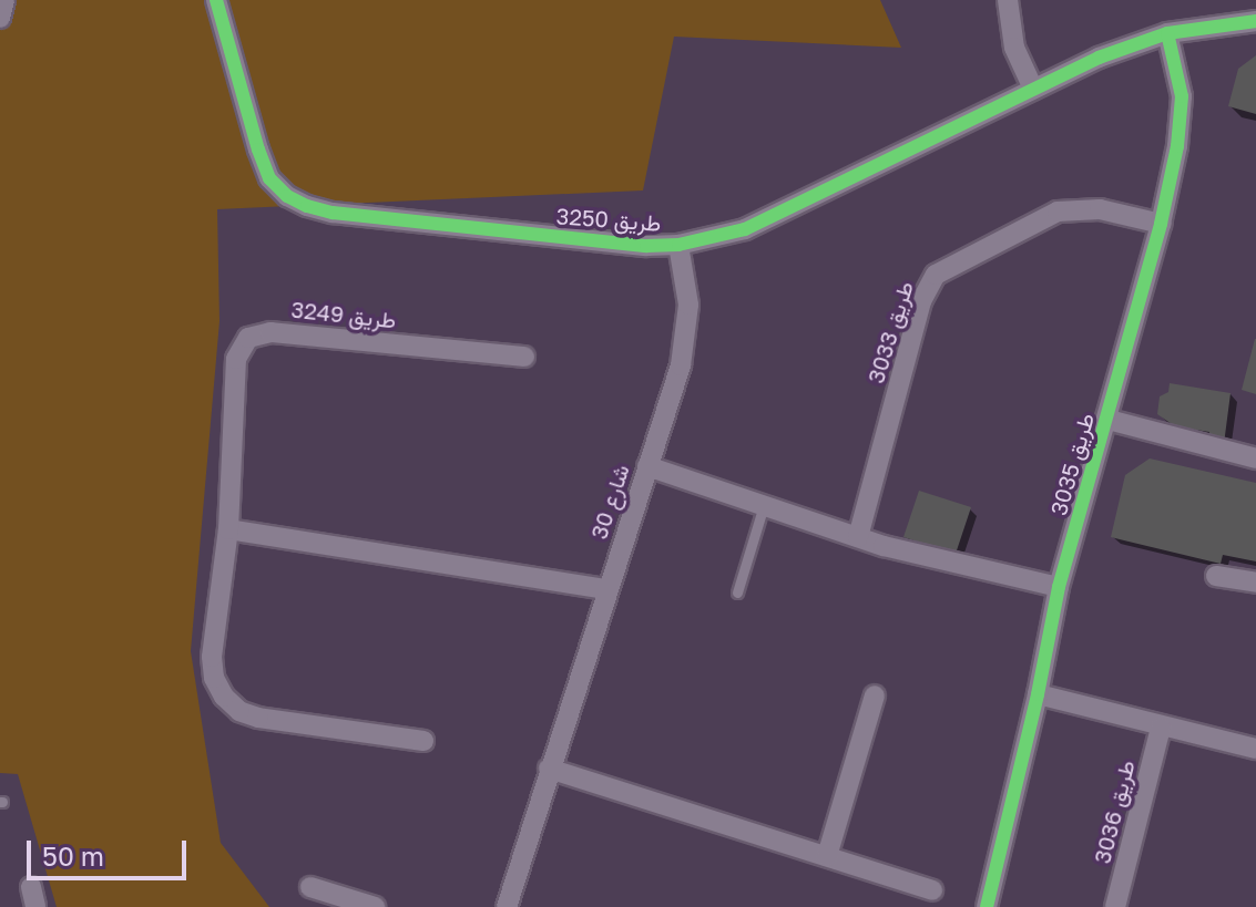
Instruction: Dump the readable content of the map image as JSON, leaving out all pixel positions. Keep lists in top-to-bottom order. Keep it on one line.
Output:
{"streets":{"street":["طريق 3250","طريق 3249","طريق 3033","طريق 3035","شارع 30","طريق 3036"]},"crossings":[["طريق 3250","طريق 3035"],["طريق 3250","شارع 30"],["طريق 3033","طريق 3035"]],"scale_bar":"50 m"}
